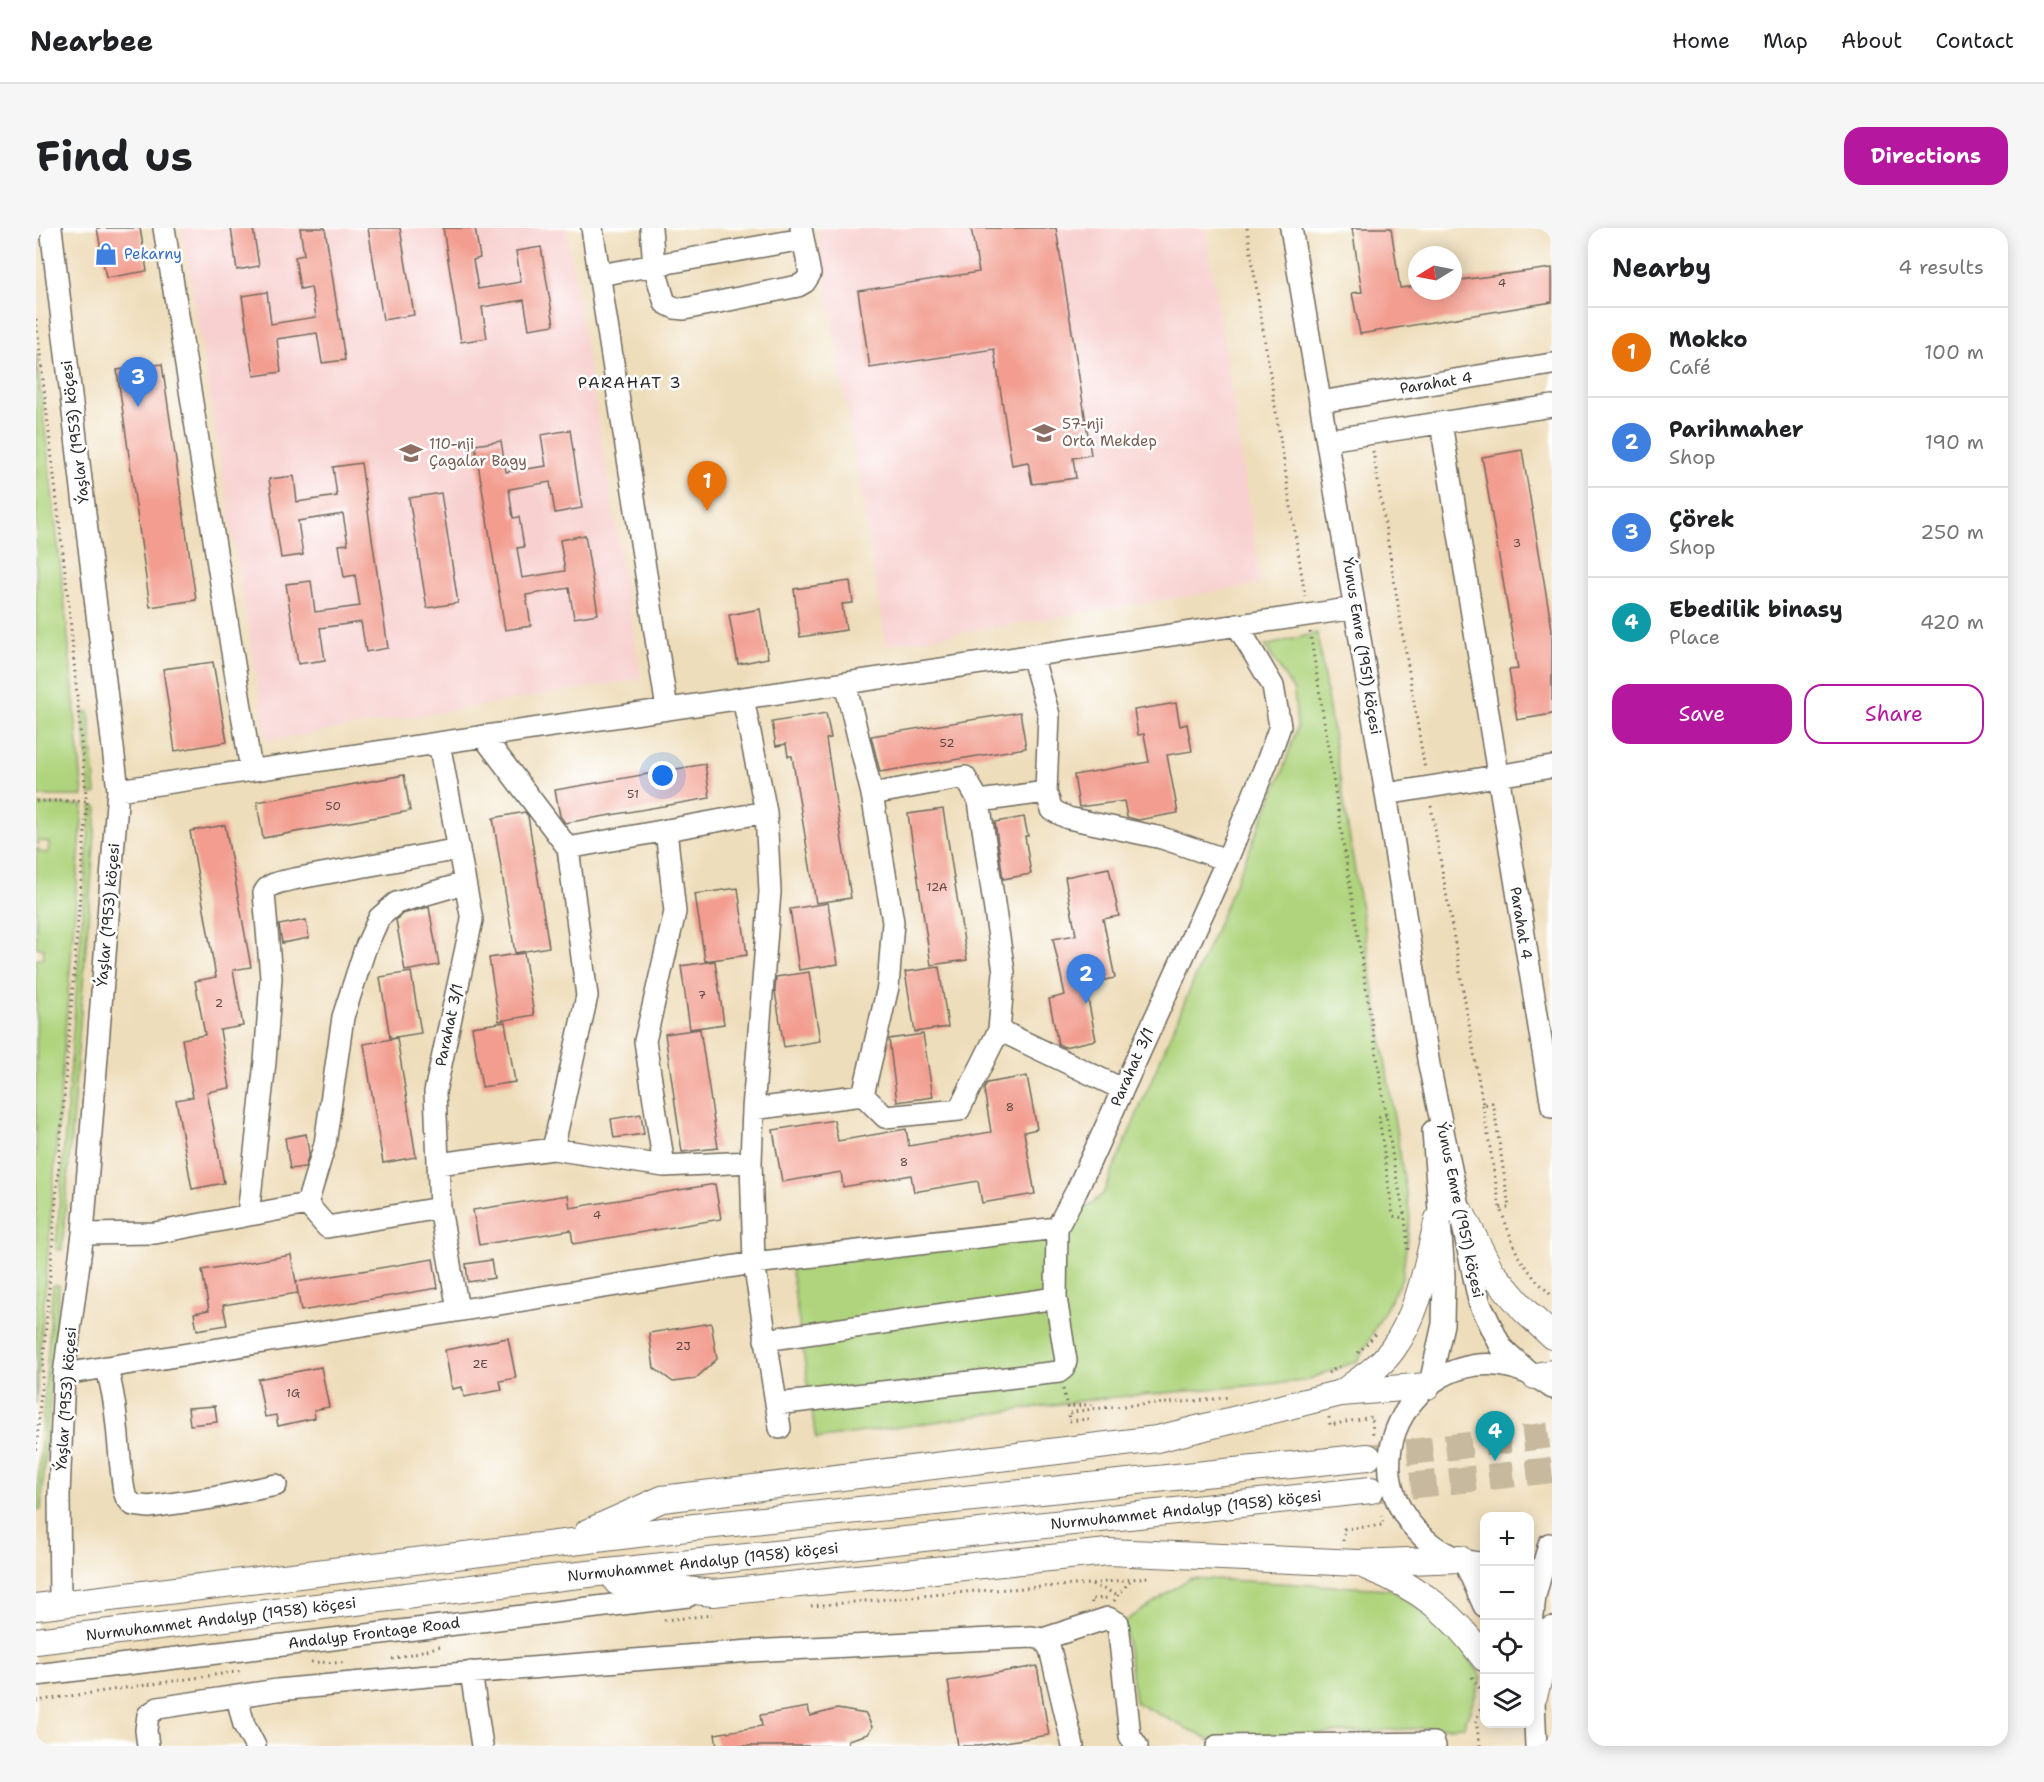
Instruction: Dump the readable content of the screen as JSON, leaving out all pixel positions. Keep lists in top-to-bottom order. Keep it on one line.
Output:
{"streets":{"main road":["Nurmuhammet Andalyp (1958) köçesi"],"street":["Parahat 4","Ýaşlar (1953) köçesi","Ýunus Emre (1951) köçesi","Parahat 3/1","Andalyp Frontage Road"]},"crossings":[["Parahat 4","Ýunus Emre (1951) köçesi"]],"districts":["PARAHAT 3"],"places":{"shop":["Pekarny"],"school or university":["57-nji Orta Mekdep","110-nji Çagalar Bagy"]},"house_numbers":["4","3","52","51","50","12A","7","2","8","8","4","2J","2E","1G"],"north":"left","page":{"header":"Nearbee","nav":["Home","Map","About","Contact"],"buttons":["Directions",["Save","Share"]],"title":"Find us","heading":["Nearby","4 results"],"list":[{"mark":"1","name":"Mokko","note":"Café","value":"100 m"},{"mark":"2","name":"Parihmaher","note":"Shop","value":"190 m"},{"mark":"3","name":"Çörek","note":"Shop","value":"250 m"},{"mark":"4","name":"Ebedilik binasy","note":"Place","value":"420 m"}],"pins":["3","1","2","4"],"map_buttons":["+","−"]}}
